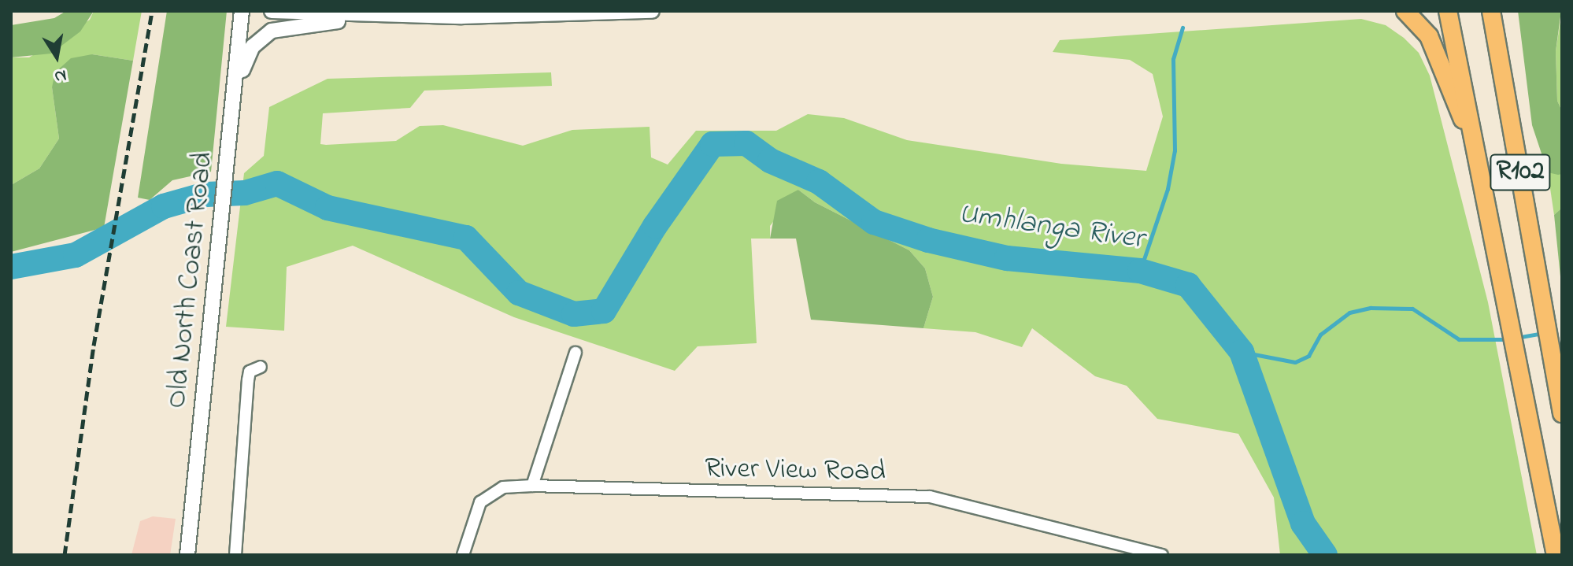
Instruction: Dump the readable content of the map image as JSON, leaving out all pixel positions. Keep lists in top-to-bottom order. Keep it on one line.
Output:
{"streets":{"main road":["R102"],"street":["Old North Coast Road","River View Road"]},"water":["Umhlanga River"],"north":"bottom"}
